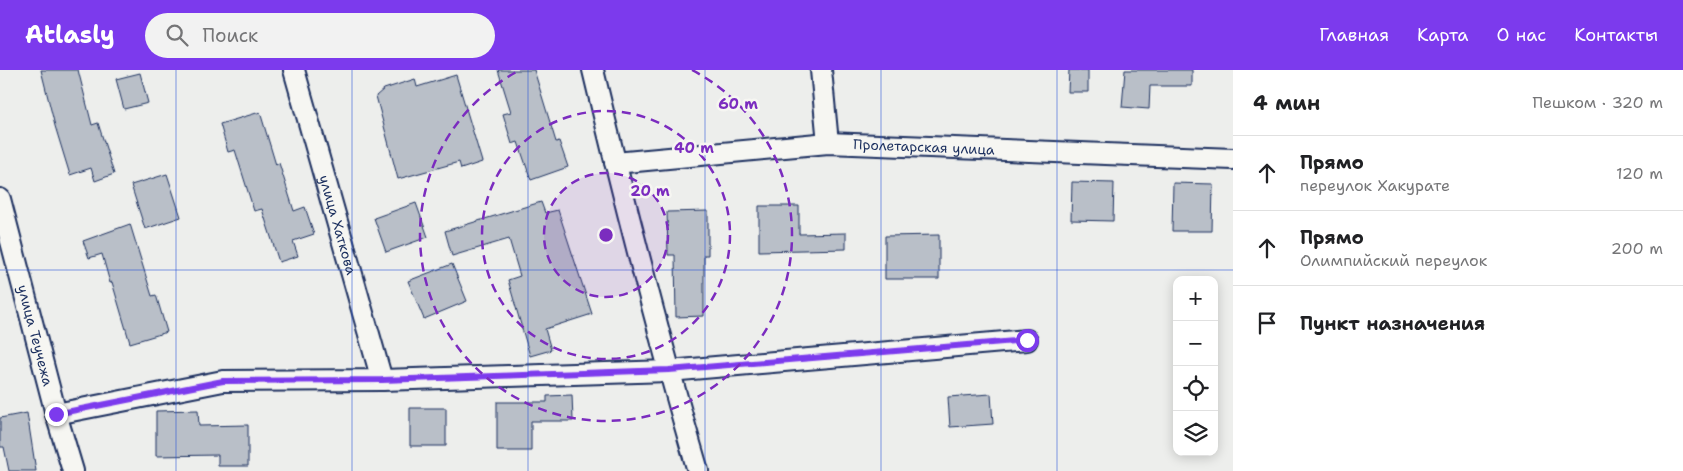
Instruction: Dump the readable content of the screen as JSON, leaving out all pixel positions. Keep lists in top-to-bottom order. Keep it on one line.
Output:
{"streets":{"street":["Пролетарская улица","улица Хаткова","улица Теучежа"]},"page":{"header":"Atlasly","search":"Поиск","nav":["Главная","Карта","О нас","Контакты"],"heading":["4 мин","Пешком · 320 m"],"list":[["Прямо","переулок Хакурате","120 m"],["Прямо","Олимпийский переулок","200 m"],"Пункт назначения"],"map_buttons":["+","−"]},"rings":["60 m","40 m","20 m"]}
